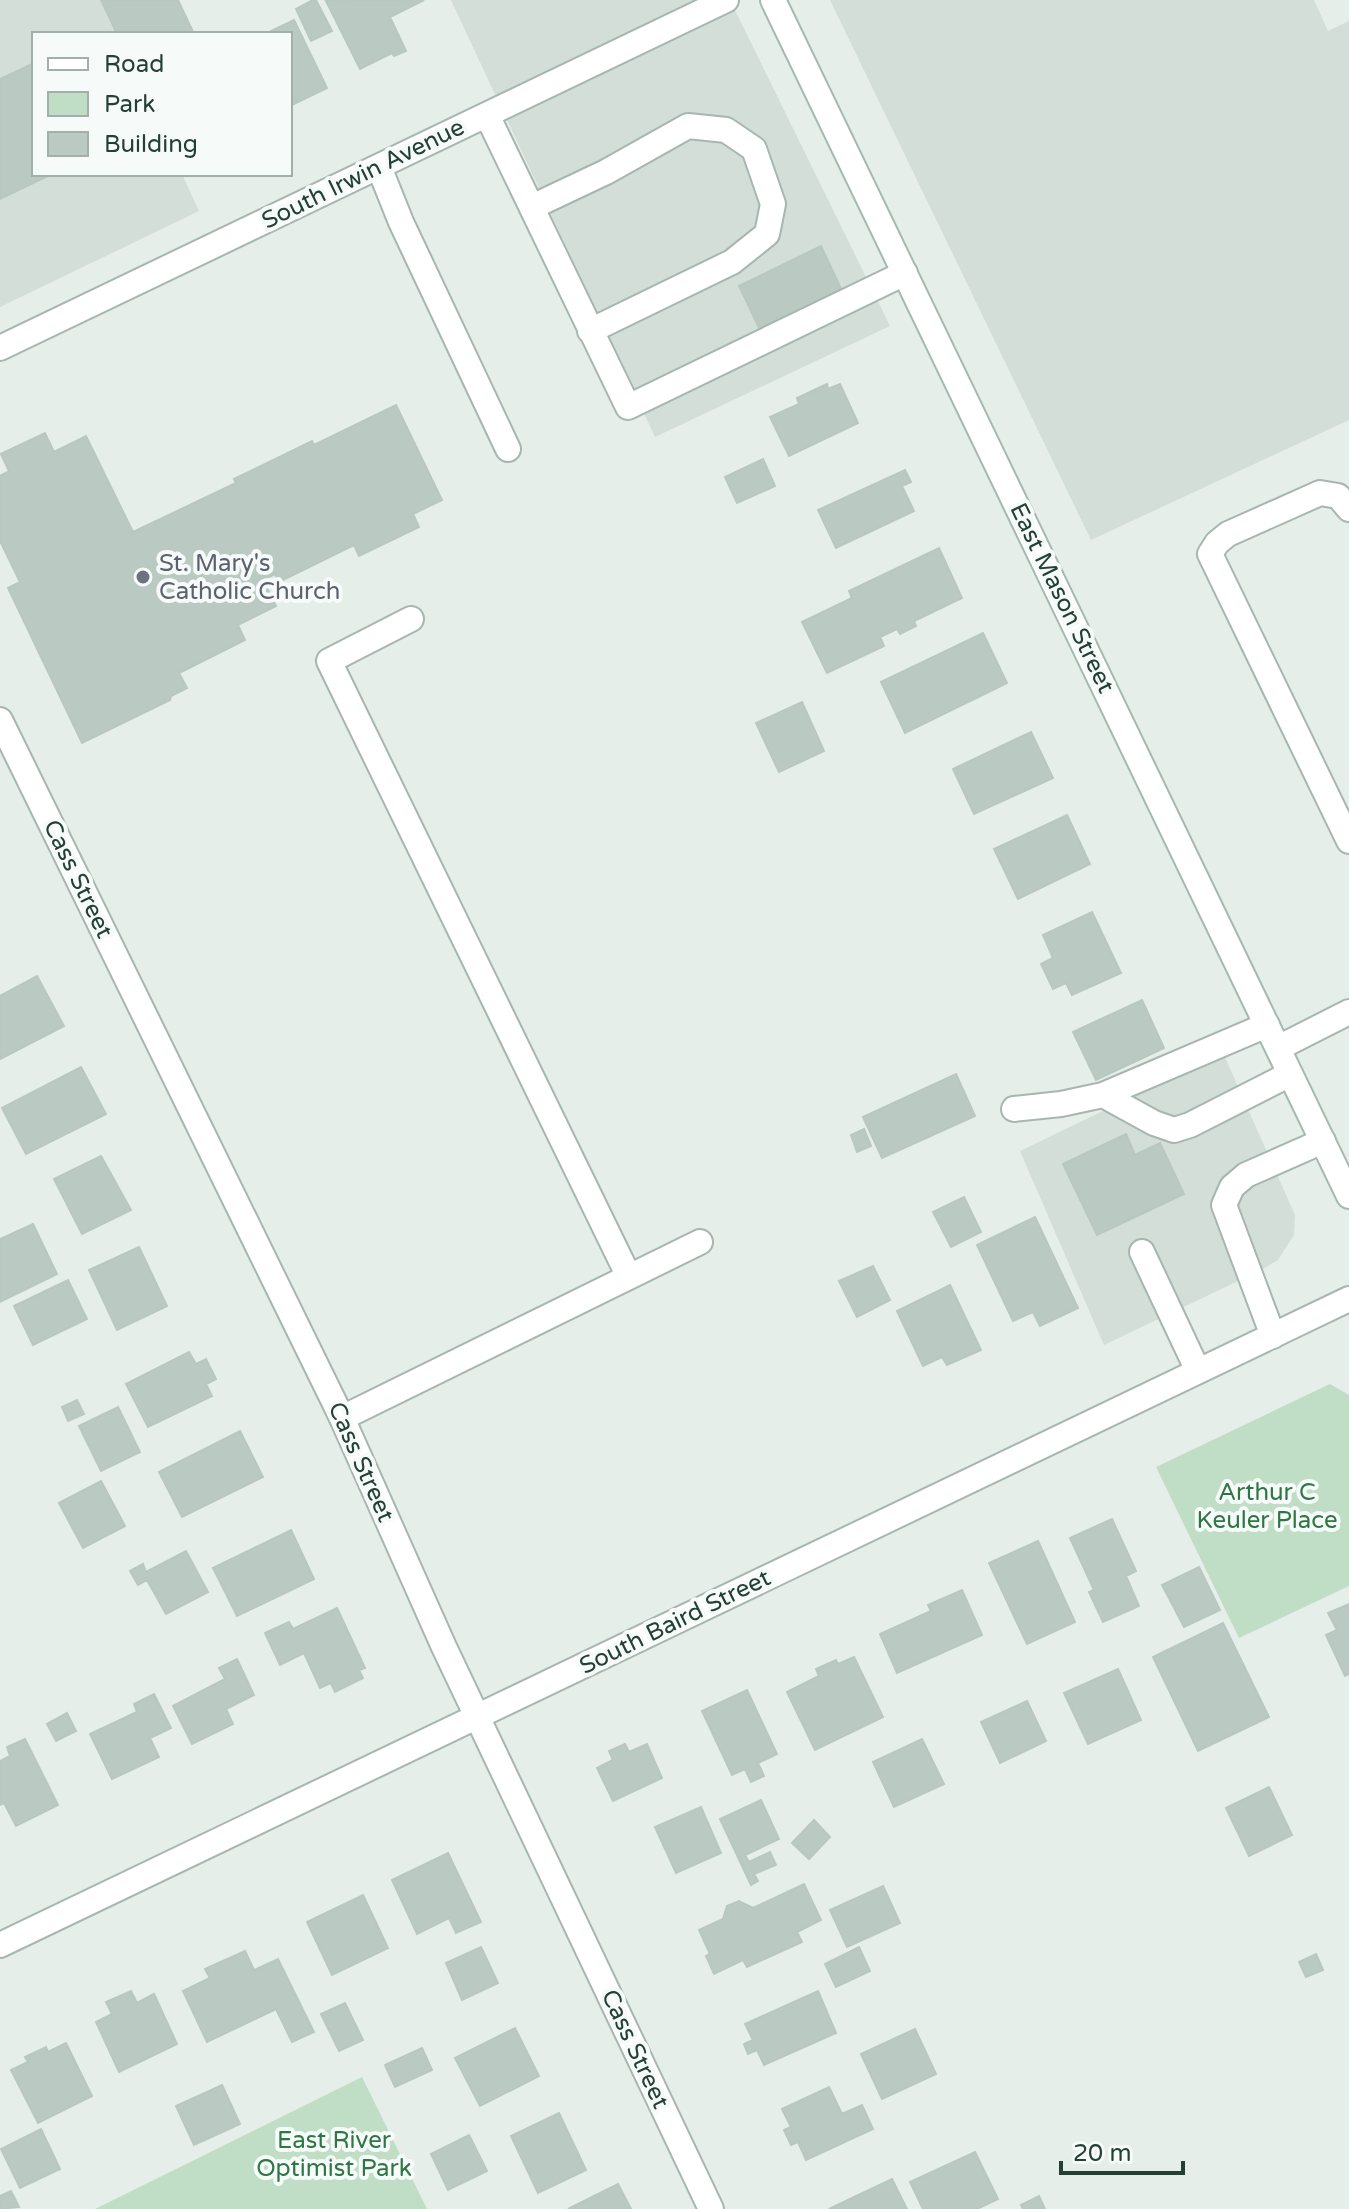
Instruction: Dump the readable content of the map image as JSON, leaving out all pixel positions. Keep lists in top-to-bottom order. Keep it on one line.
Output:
{"streets":{"street":["South Irwin Avenue","East Mason Street","Cass Street","South Baird Street"]},"crossings":[["Cass Street","South Baird Street"]],"parks":["Arthur C Keuler Place","East River Optimist Park"],"places":["St. Mary's Catholic Church"],"legend":["Road","Park","Building"],"scale_bar":"20 m"}
